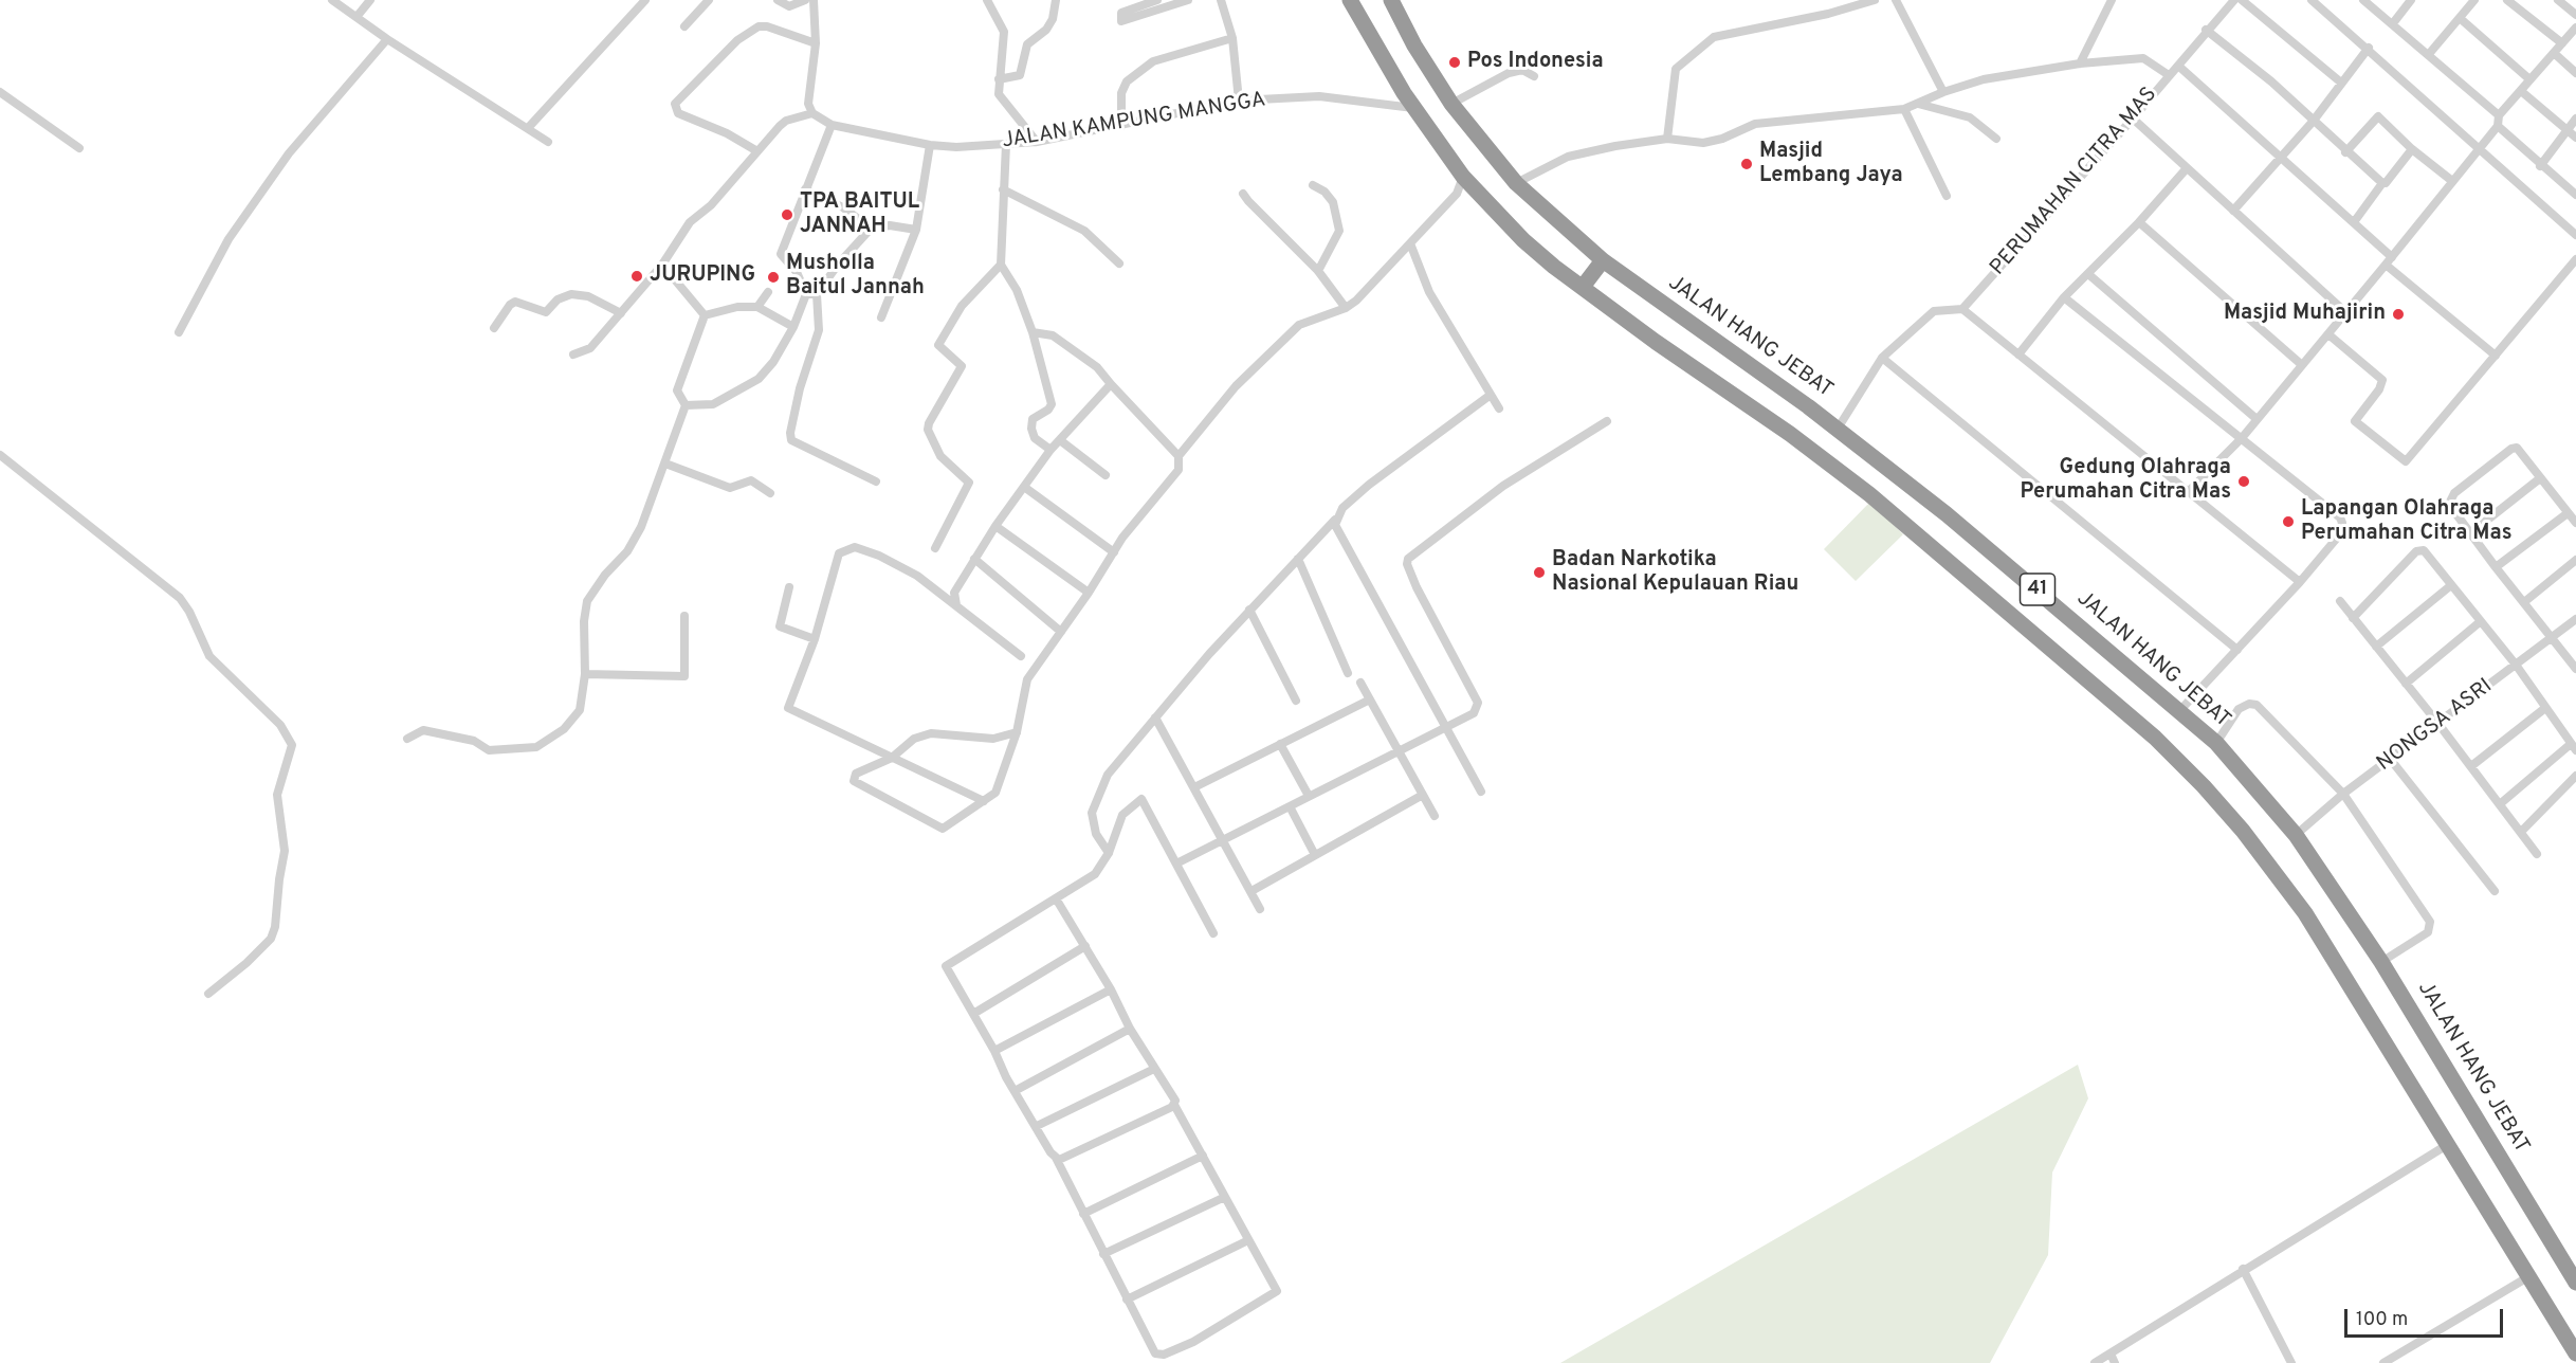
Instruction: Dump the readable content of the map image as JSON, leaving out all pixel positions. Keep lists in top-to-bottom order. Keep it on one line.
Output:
{"streets":{"highway":["JALAN HANG JEBAT","41"],"street":["JALAN KAMPUNG MANGGA","PERUMAHAN CITRA MAS","NONGSA ASRI"]},"crossings":[["JALAN HANG JEBAT","NONGSA ASRI"]],"places":["Pos Indonesia","Masjid Lembang Jaya","TPA BAITUL JANNAH","JURUPING","Musholla Baitul Jannah","Masjid Muhajirin","Gedung Olahraga Perumahan Citra Mas","Lapangan Olahraga Perumahan Citra Mas","Badan Narkotika Nasional Kepulauan Riau"],"scale_bar":"100 m"}
